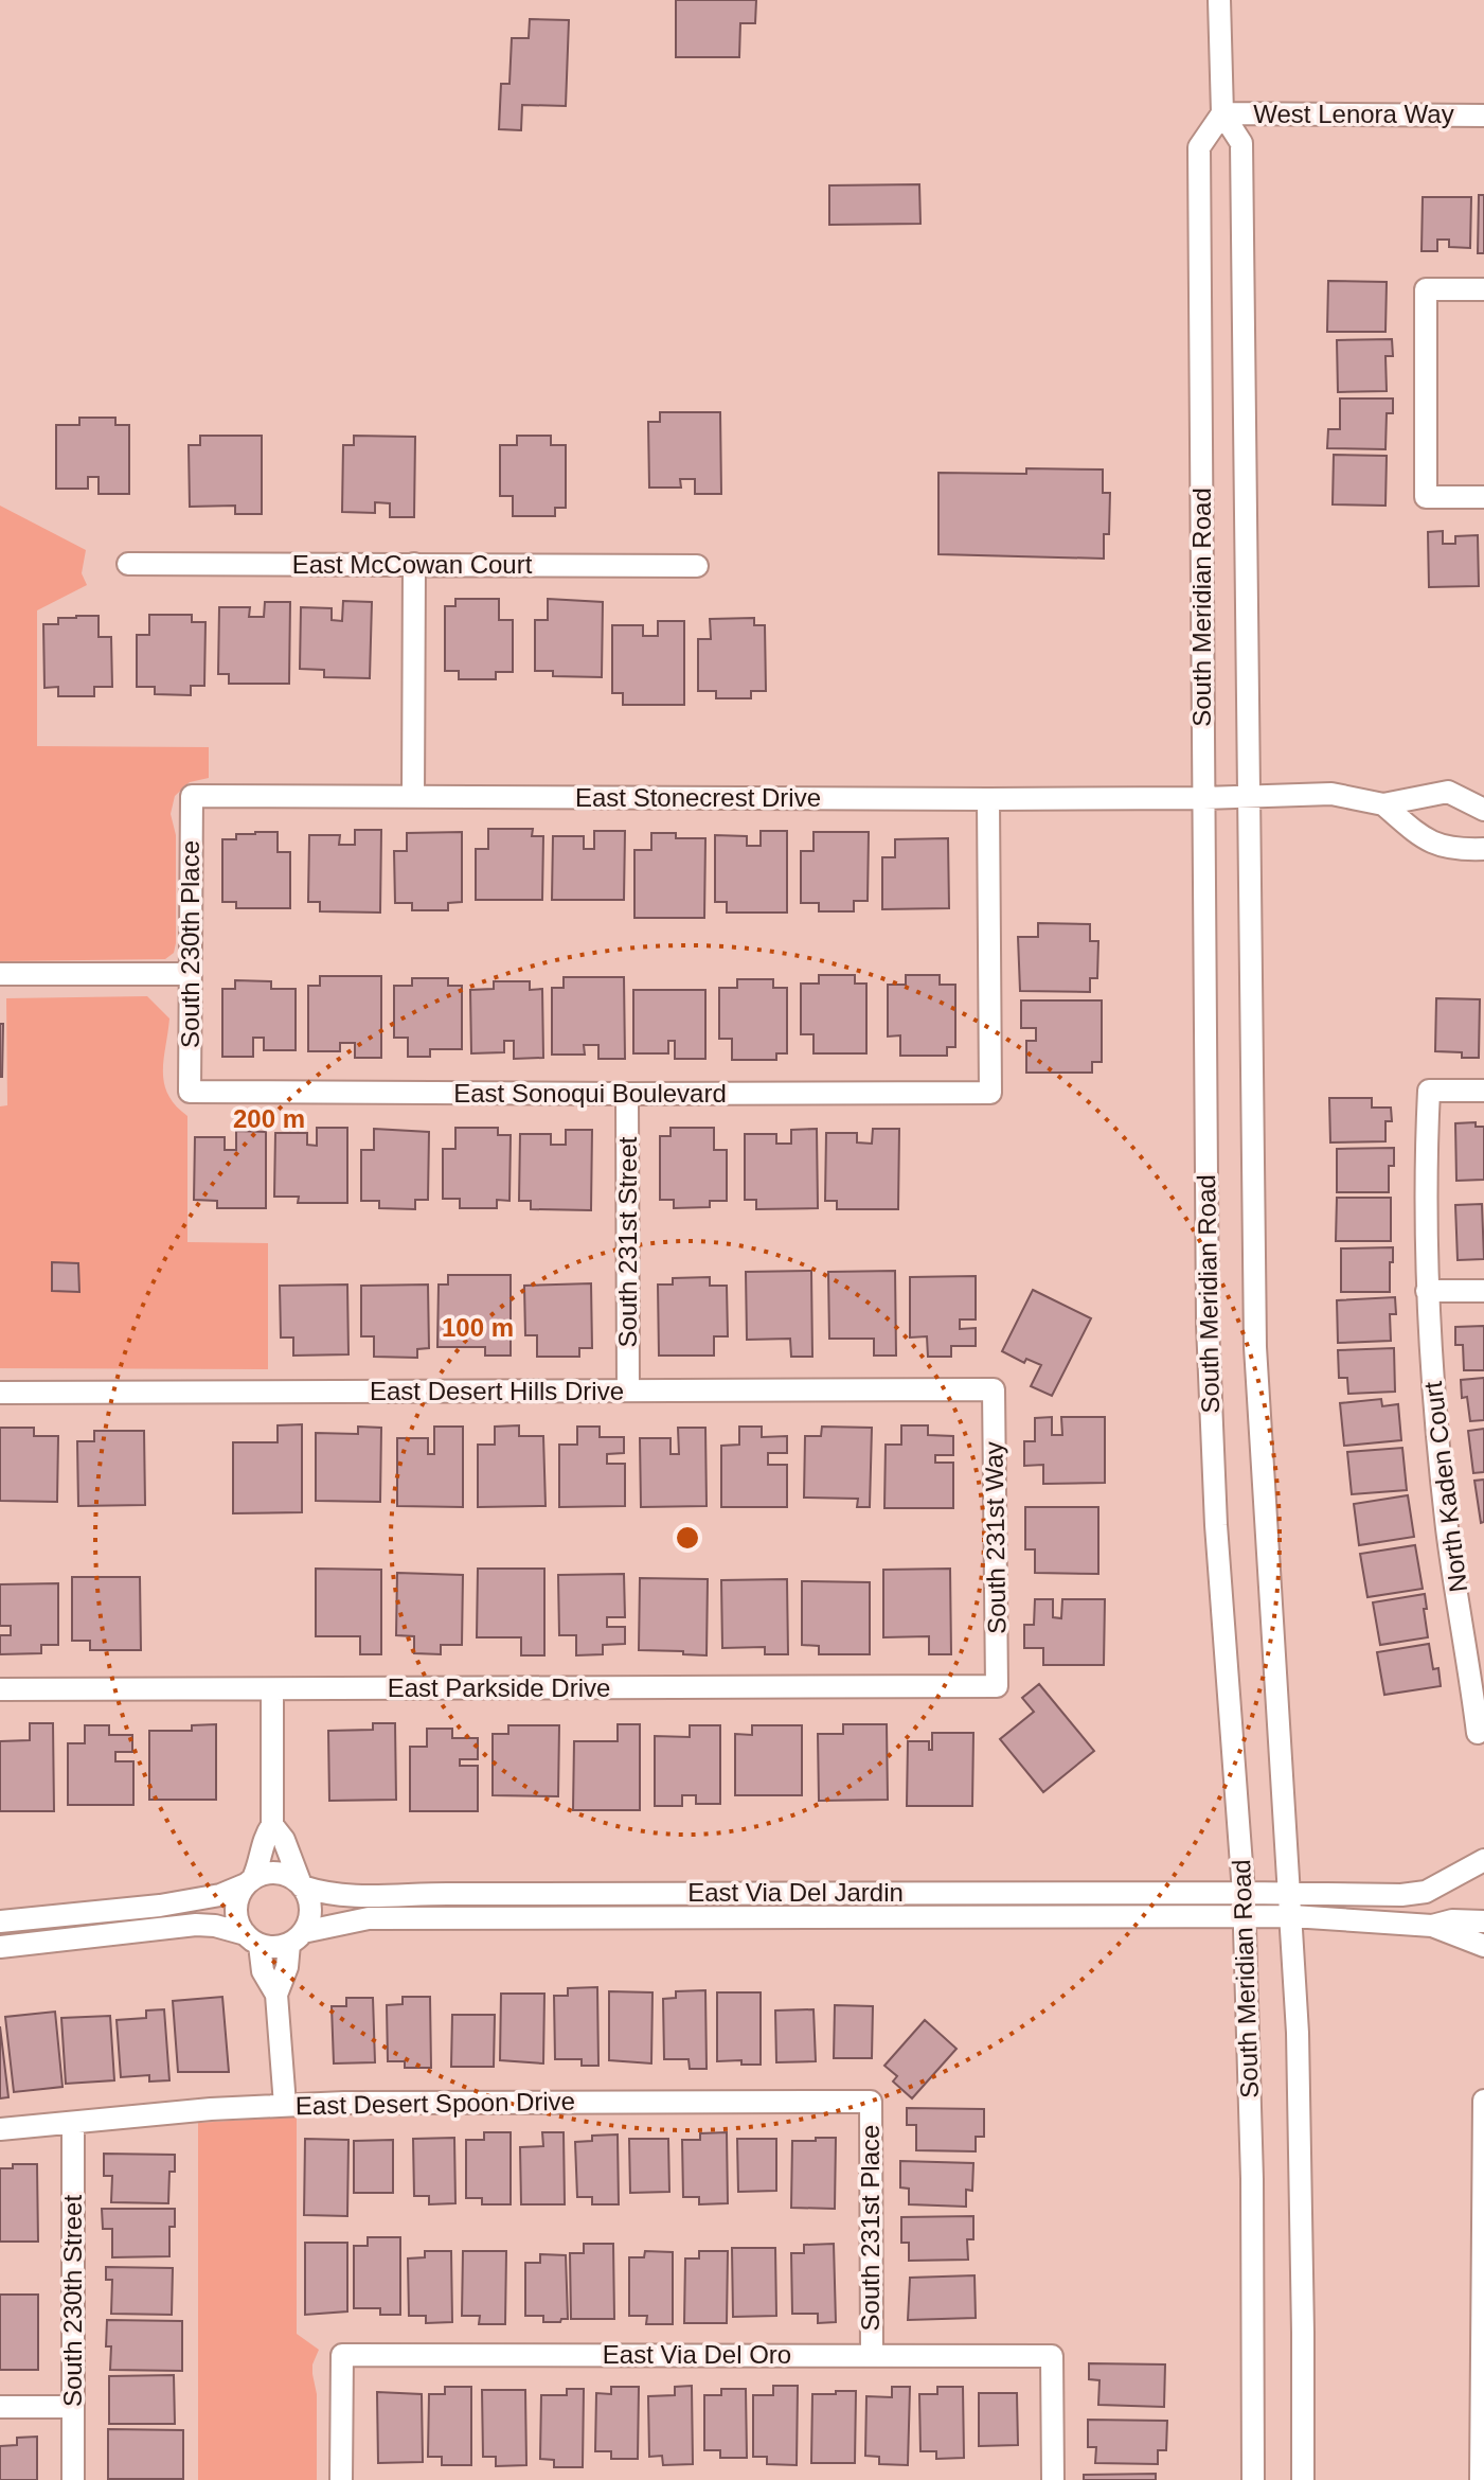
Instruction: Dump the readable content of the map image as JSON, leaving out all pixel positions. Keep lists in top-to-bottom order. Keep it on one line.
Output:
{"streets":{"street":["West Lenora Way","East McCowan Court","South Meridian Road","East Stonecrest Drive","South 230th Place","East Sonoqui Boulevard","South 231st Street","East Desert Hills Drive","North Kaden Court","South 231st Way","East Parkside Drive","East Via Del Jardin","East Desert Spoon Drive","South 231st Place","South 230th Street","East Via Del Oro"]},"crossings":[["West Lenora Way","South Meridian Road"],["South Meridian Road","East Stonecrest Drive"],["South Meridian Road","East Via Del Jardin"],["East Stonecrest Drive","South 230th Place"],["East Stonecrest Drive","East Sonoqui Boulevard"],["South 230th Place","East Sonoqui Boulevard"],["East Sonoqui Boulevard","South 231st Street"],["South 231st Street","East Desert Hills Drive"],["East Desert Hills Drive","South 231st Way"],["South 231st Way","East Parkside Drive"],["East Desert Spoon Drive","South 231st Place"],["East Desert Spoon Drive","South 230th Street"],["South 231st Place","East Via Del Oro"]],"rings":["200 m","100 m"]}
